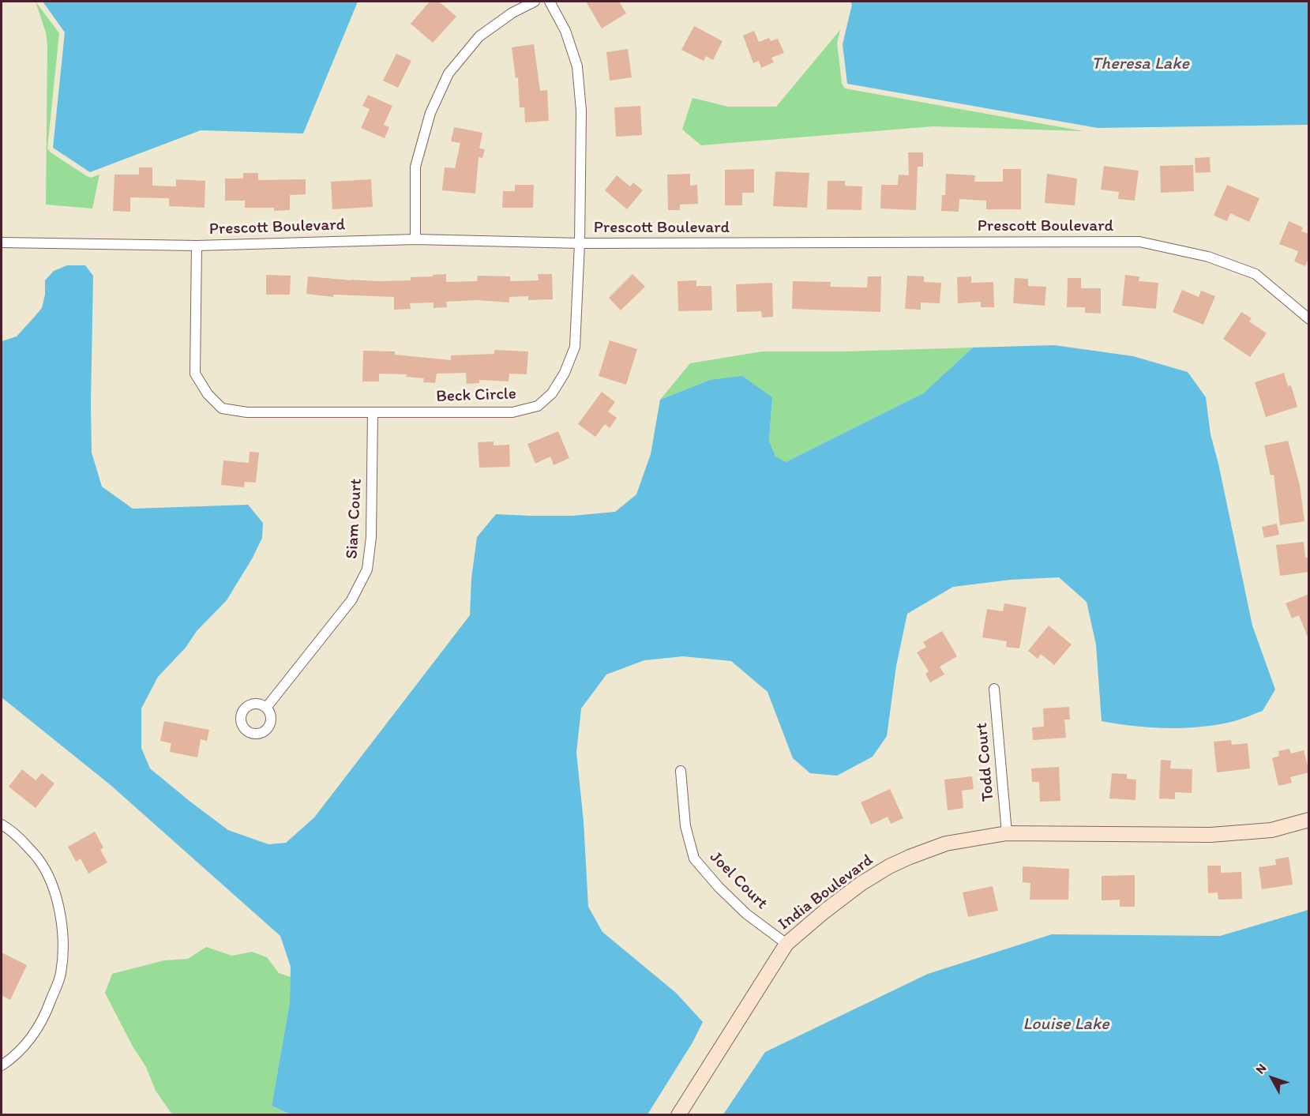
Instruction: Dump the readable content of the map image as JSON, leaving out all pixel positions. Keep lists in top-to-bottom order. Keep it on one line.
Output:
{"streets":{"street":["Prescott Boulevard","Beck Circle","Siam Court","Todd Court","Joel Court","India Boulevard"]},"crossings":[["Prescott Boulevard","Beck Circle"],["Beck Circle","Siam Court"],["Todd Court","India Boulevard"],["Joel Court","India Boulevard"]],"water":["Theresa Lake","Louise Lake"],"north":"top left"}
